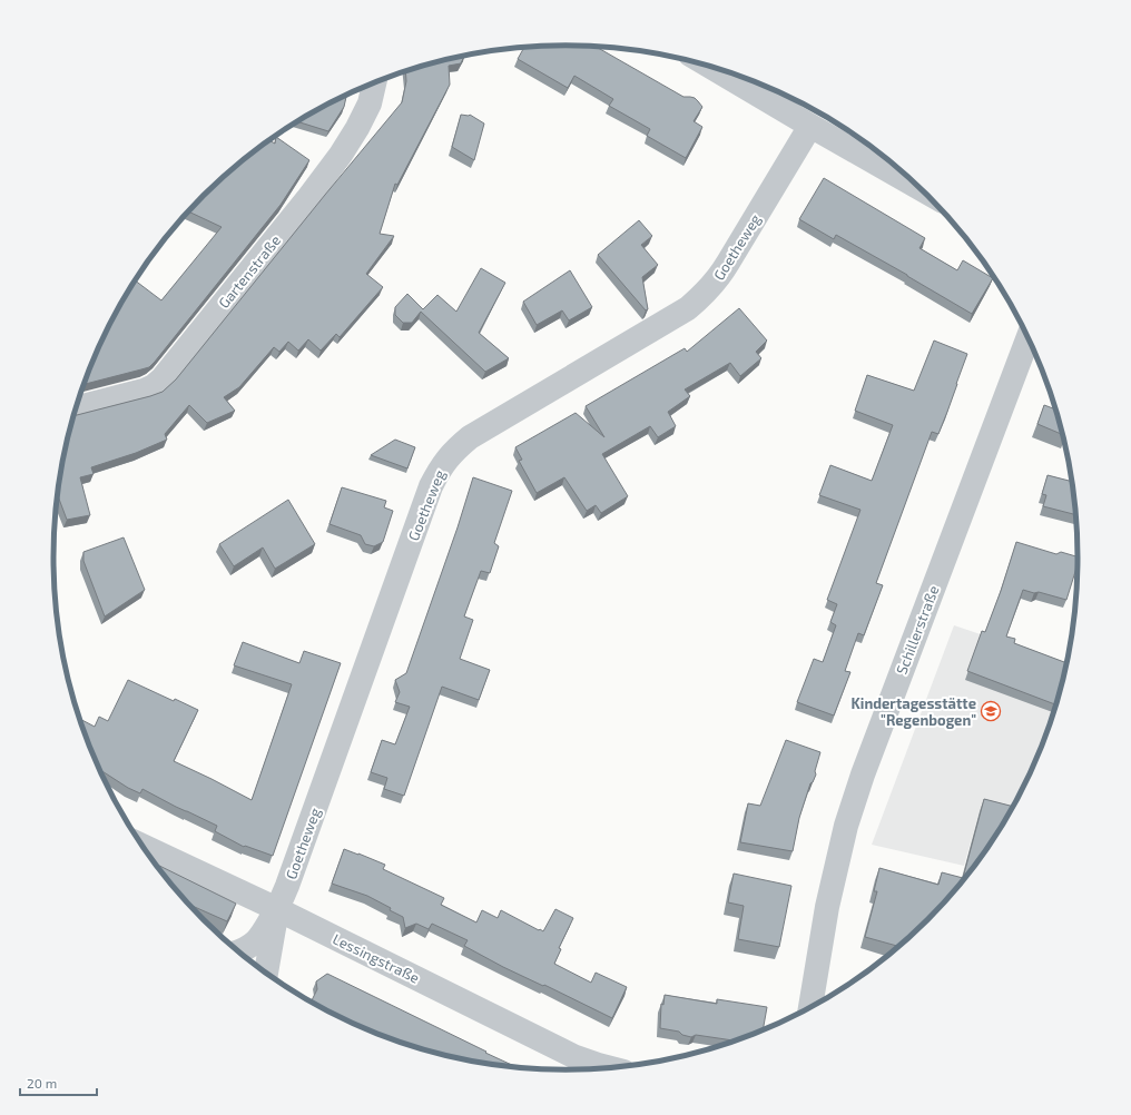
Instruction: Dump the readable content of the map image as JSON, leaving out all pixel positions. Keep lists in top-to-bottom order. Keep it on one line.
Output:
{"streets":{"street":["Goetheweg","Gartenstraße","Schillerstraße","Lessingstraße"]},"crossings":[["Goetheweg","Lessingstraße"]],"places":{"school or university":["Kindertagesstätte \"Regenbogen\""]},"scale_bar":"20 m"}
